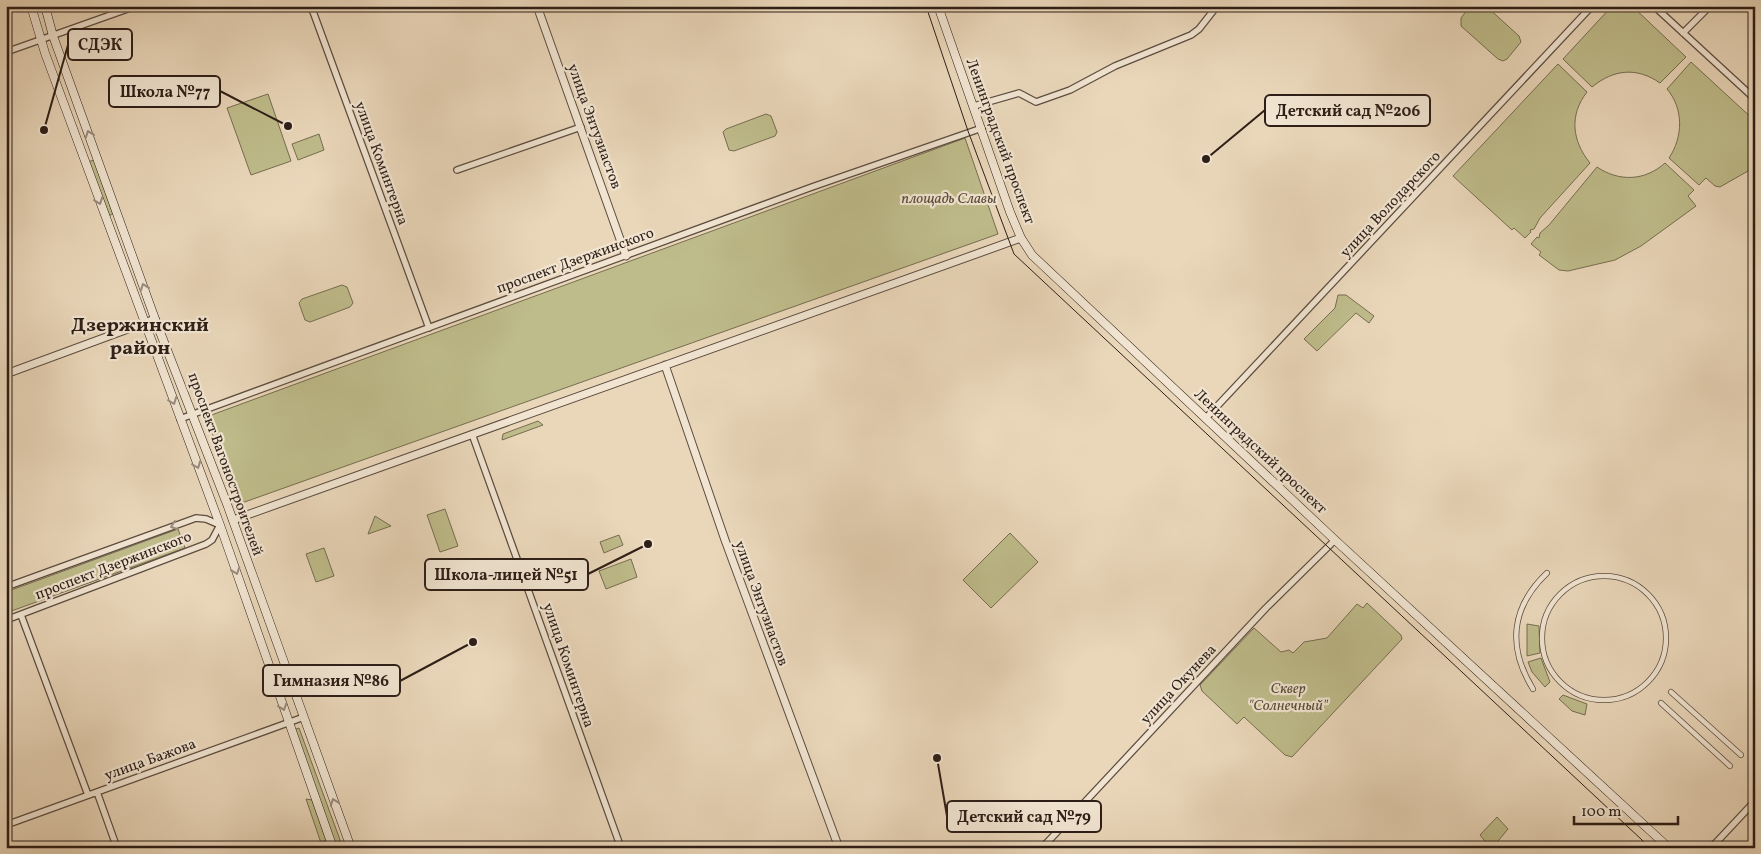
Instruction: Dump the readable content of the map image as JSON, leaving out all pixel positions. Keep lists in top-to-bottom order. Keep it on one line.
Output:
{"streets":{"main road":["Ленинградский проспект","проспект Вагоностроителей"],"street":["улица Энтузиастов","улица Коминтерна","улица Володарского","проспект Дзержинского","улица Окунева","улица Бажова"]},"crossings":[["улица Энтузиастов","проспект Дзержинского"],["Ленинградский проспект","улица Володарского"],["Ленинградский проспект","проспект Дзержинского"],["Ленинградский проспект","улица Окунева"],["улица Коминтерна","проспект Дзержинского"],["проспект Дзержинского","проспект Вагоностроителей"],["проспект Вагоностроителей","улица Бажова"]],"districts":["Дзержинский район"],"parks":["площадь Славы","Сквер \"Солнечный\""],"places":["Школа №77","СДЭК","Детский сад №206","Школа-лицей №51","Гимназия №86","Детский сад №79"],"scale_bar":"100 m"}
